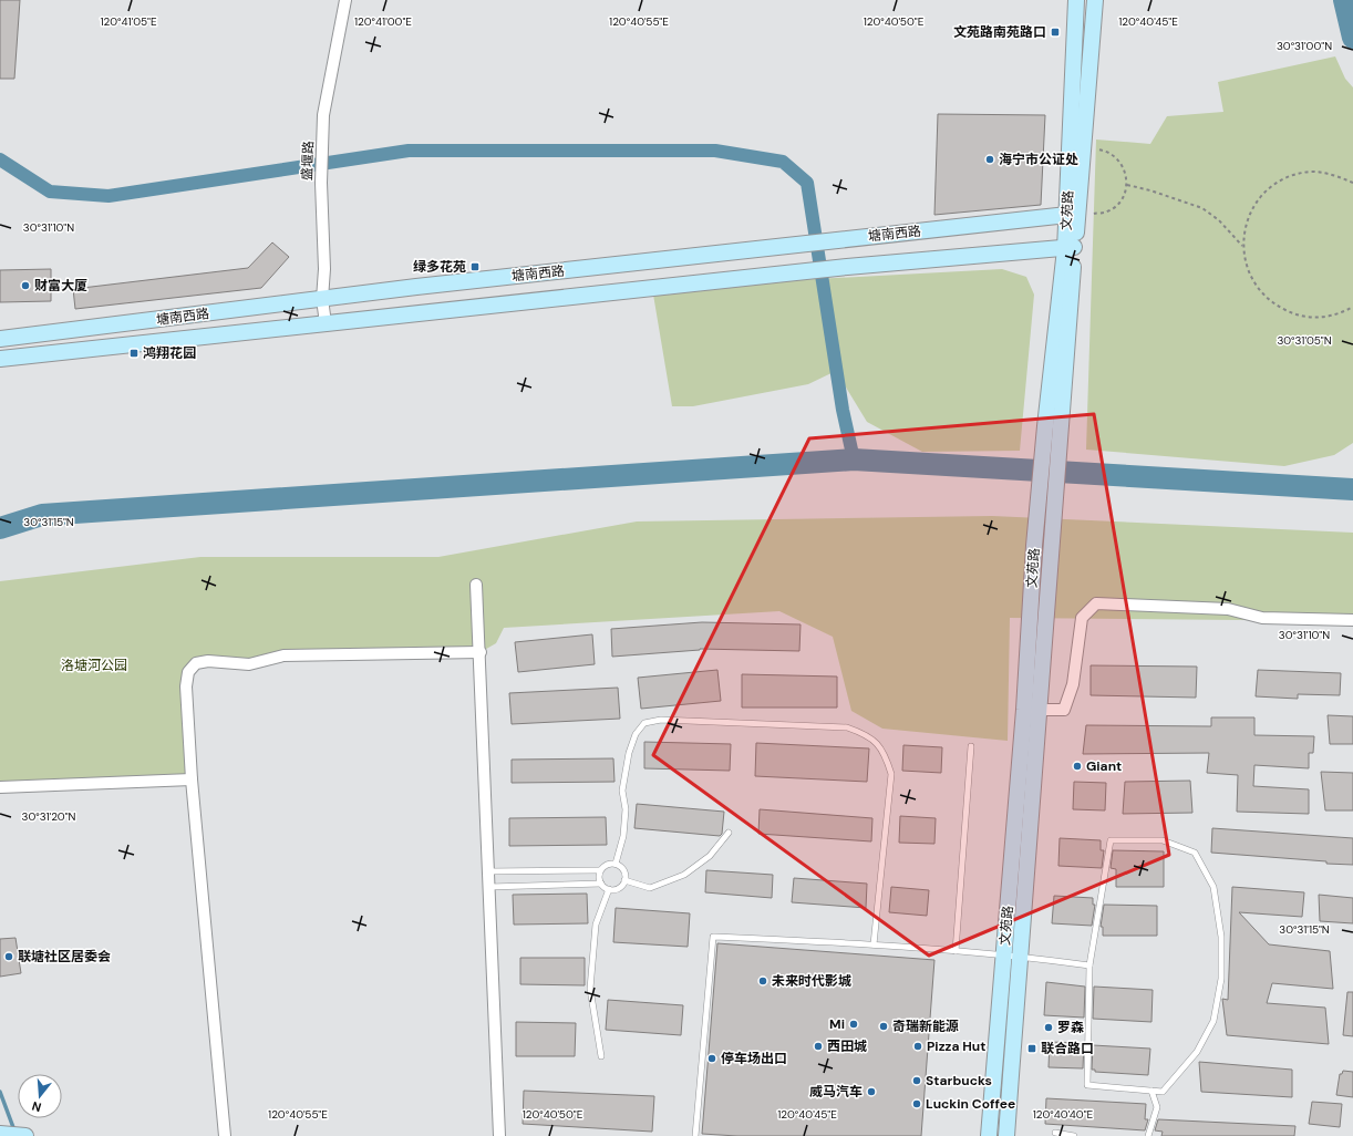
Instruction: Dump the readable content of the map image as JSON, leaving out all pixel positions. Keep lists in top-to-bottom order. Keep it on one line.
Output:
{"streets":{"main road":["文苑路","塘南西路"],"street":["盛堰路"]},"crossings":[["盛堰路","塘南西路"],["文苑路","塘南西路"]],"parks":["洛塘河公园"],"places":{"transit":["文苑路南苑路口","绿多花苑","鸿翔花园","联合路口"],"other":["海宁市公证处","财富大厦","Giant","联塘社区居委会","未来时代影城","Mi","奇瑞新能源","罗森","西田城","Pizza Hut","停车场出口","Starbucks","威马汽车","Luckin Coffee"]},"north":"bottom","coordinates":["120°41'05\"E","120°41'00\"E","120°40'55\"E","120°40'50\"E","120°40'45\"E","30°31'00\"N","30°31'10\"N","30°31'05\"N","30°31'15\"N","30°31'20\"N","120°40'40\"E"]}
